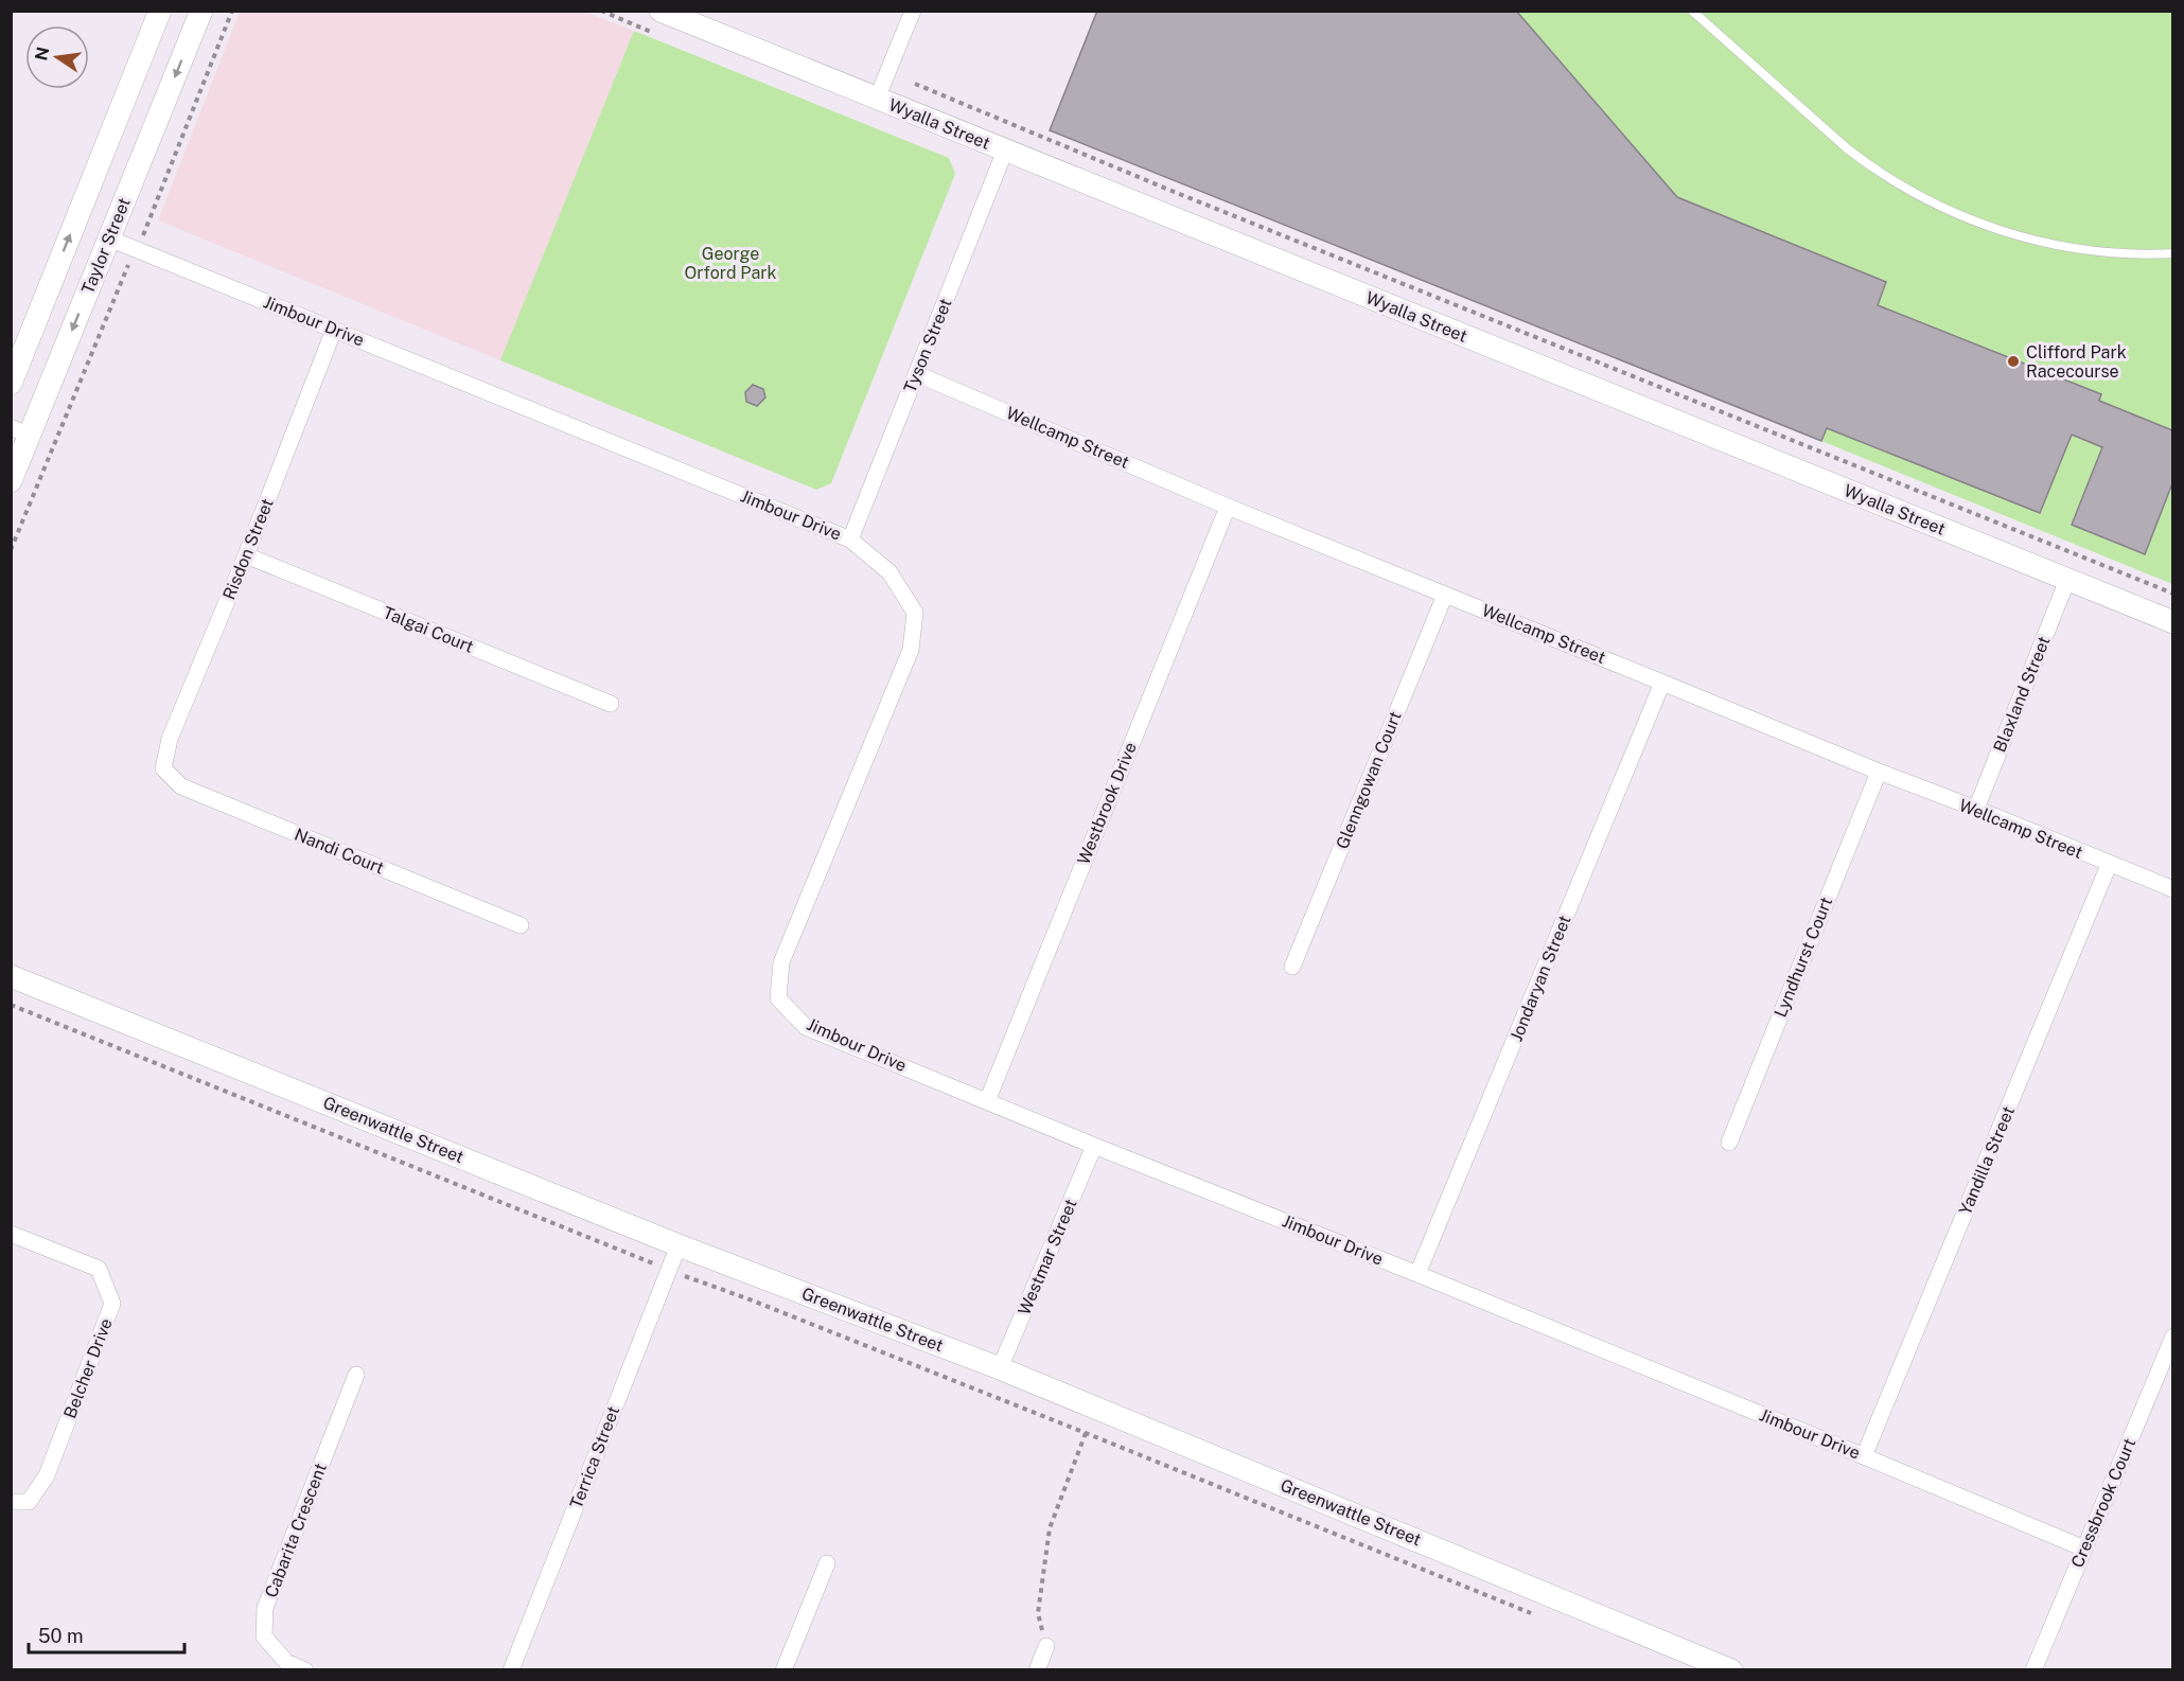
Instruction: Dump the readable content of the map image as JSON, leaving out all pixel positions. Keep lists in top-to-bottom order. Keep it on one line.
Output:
{"streets":{"street":["Wyalla Street","Taylor Street","Jimbour Drive","Tyson Street","Wellcamp Street","Risdon Street","Talgai Court","Blaxland Street","Glenngowan Court","Westbrook Drive","Nandi Court","Lyndhurst Court","Jondaryan Street","Greenwattle Street","Yandilla Street","Westmar Street","Belcher Drive","Terrica Street","Cressbrook Court","Cabarita Crescent"]},"crossings":[["Wyalla Street","Tyson Street"],["Wyalla Street","Blaxland Street"],["Taylor Street","Jimbour Drive"],["Jimbour Drive","Tyson Street"],["Jimbour Drive","Risdon Street"],["Jimbour Drive","Westbrook Drive"],["Jimbour Drive","Jondaryan Street"],["Jimbour Drive","Yandilla Street"],["Jimbour Drive","Westmar Street"],["Jimbour Drive","Cressbrook Court"],["Tyson Street","Wellcamp Street"],["Wellcamp Street","Blaxland Street"],["Wellcamp Street","Glenngowan Court"],["Wellcamp Street","Westbrook Drive"],["Wellcamp Street","Lyndhurst Court"],["Wellcamp Street","Jondaryan Street"],["Wellcamp Street","Yandilla Street"],["Risdon Street","Talgai Court"],["Risdon Street","Nandi Court"],["Greenwattle Street","Westmar Street"],["Greenwattle Street","Terrica Street"]],"parks":["George Orford Park"],"places":["Clifford Park Racecourse"],"scale_bar":"50 m","north":"left"}
